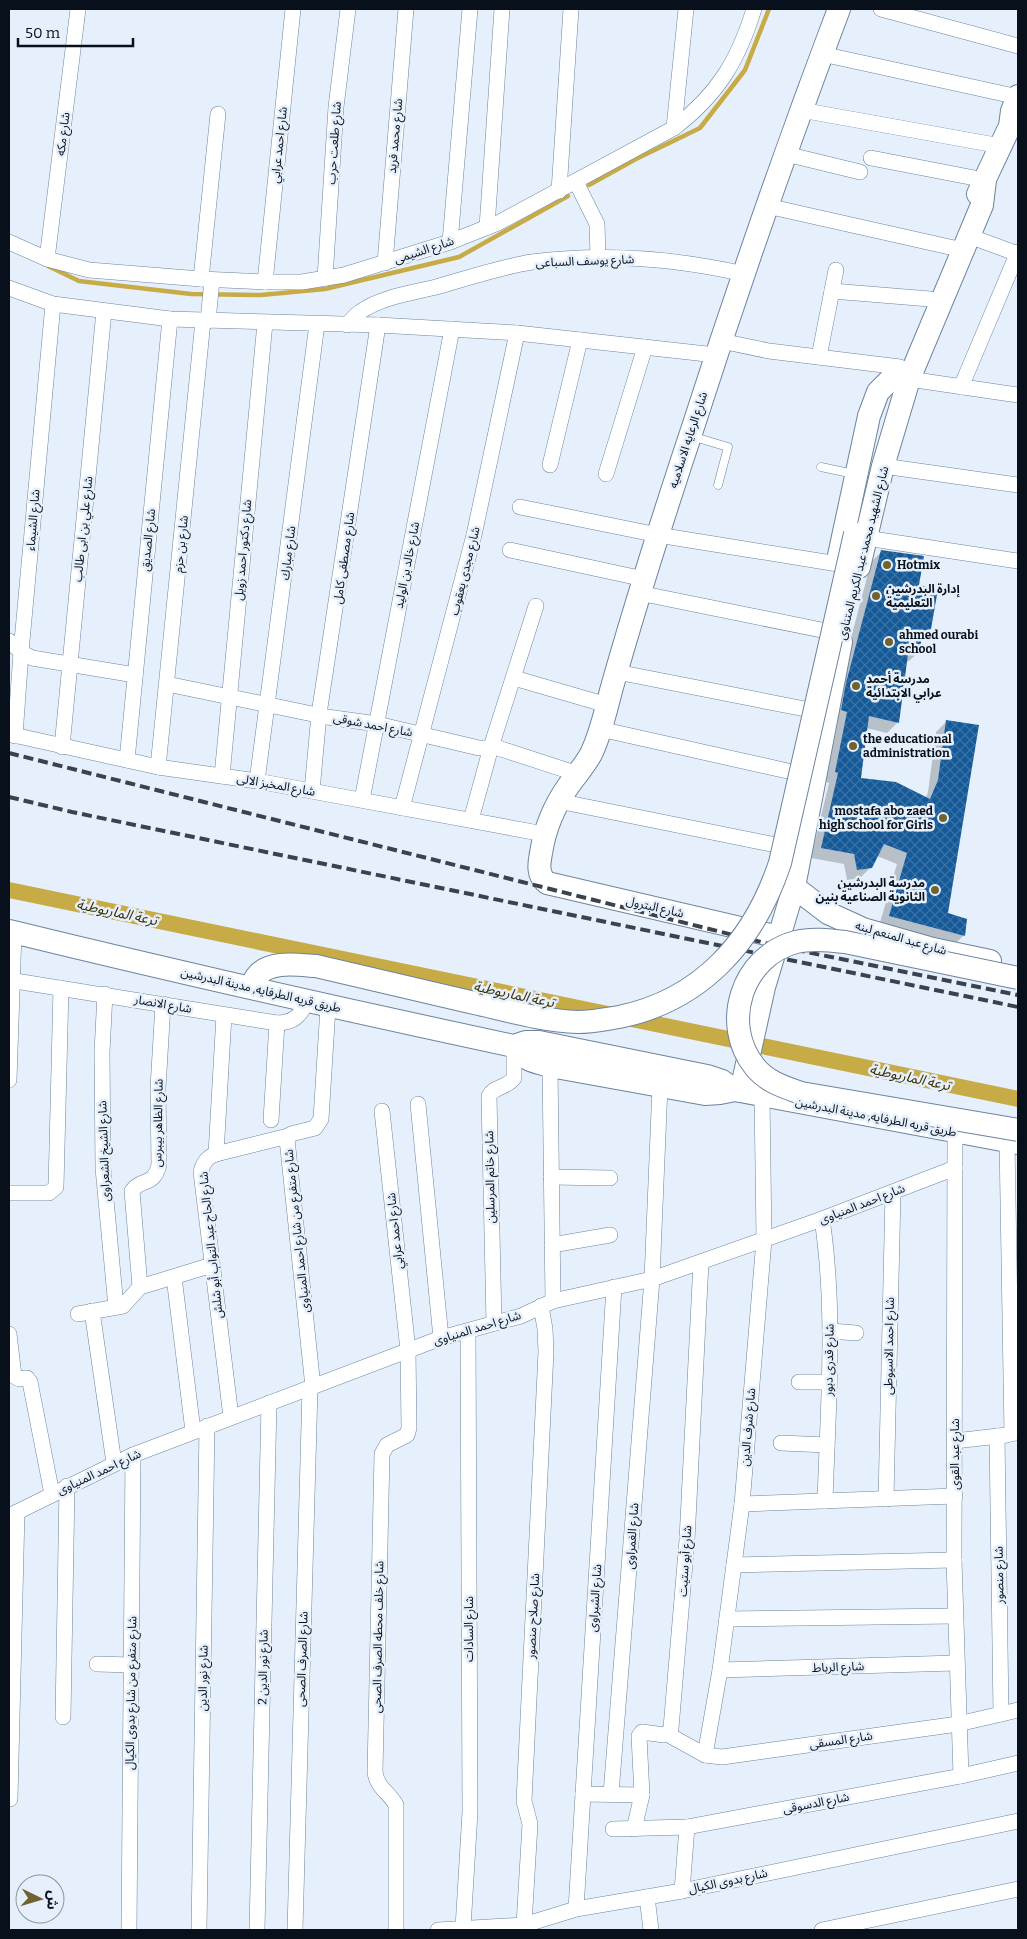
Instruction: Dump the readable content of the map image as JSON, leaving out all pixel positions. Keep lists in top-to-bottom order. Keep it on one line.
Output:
{"streets":{"main road":["شارع الرعايه الاسلاميه","شارع الشهيد محمد عبد الكريم المتناوى","شارع البترول","شارع عبد المنعم لبنه","طريق قريه الطرفايه, مدينة البدرشين","شارع شرف الدين"],"street":["شارع مكه","شارع محمد فريد","شارع طلعت حرب","شارع احمد عرابي","شارع الشيمى","شارع يوسف السباعى","شارع الشيماء","شارع علي بن ابى طالب","شارع الصديق","شارع بن حزم","شارع دكتور احمد زويل","شارع مبارك","شارع مصطفى كامل","شارع خالد بن الوليد","شارع مجدى يعقوب","شارع احمد شوقى","شارع المخبز الالى","شارع الانصار","شارع الظاهر بيبرس","شارع الشيخ الشعراوى","شارع خاتم المرسلين","شارع احمد المنياوى","شارع متفرع من شارع احمد المنياوى","شارع الحاج عبد التواب أبو شلش","شارع احمد الاسيوطى","شارع قدرى دبور","شارع عبد القوى","شارع الغمراوى","شارع أبو ستيت","شارع منصور","شارع الشبراوى","شارع صلاح منصور","شارع السادات","شارع خلف محطه الصرف الصحى","شارع الصرف الصحى","شارع نور الدين 2","شارع الرباط","شارع نور الدين","شارع متفرع من شارع بدوى الكيال","شارع المسقى","شارع الدسوقى","شارع بدوى الكيال"]},"crossings":[["شارع مكه","شارع الشيمى"],["شارع محمد فريد","شارع الشيمى"],["شارع طلعت حرب","شارع الشيمى"],["شارع احمد عرابي","شارع الشيمى"],["شارع احمد عرابي","شارع احمد المنياوى"],["شارع احمد عرابي","شارع خلف محطه الصرف الصحى"],["شارع الشيمى","شارع بن حزم"],["شارع يوسف السباعى","شارع الرعايه الاسلاميه"],["شارع الرعايه الاسلاميه","شارع احمد شوقى"],["شارع الرعايه الاسلاميه","شارع المخبز الالى"],["شارع الرعايه الاسلاميه","شارع البترول"],["شارع الشيماء","شارع المخبز الالى"],["شارع علي بن ابى طالب","شارع المخبز الالى"],["شارع الصديق","شارع المخبز الالى"],["شارع بن حزم","شارع احمد شوقى"],["شارع بن حزم","شارع المخبز الالى"],["شارع دكتور احمد زويل","شارع احمد شوقى"],["شارع دكتور احمد زويل","شارع المخبز الالى"],["شارع مبارك","شارع احمد شوقى"],["شارع مبارك","شارع المخبز الالى"],["شارع الشهيد محمد عبد الكريم المتناوى","شارع البترول"],["شارع الشهيد محمد عبد الكريم المتناوى","شارع عبد المنعم لبنه"],["شارع الشهيد محمد عبد الكريم المتناوى","شارع شرف الدين"],["شارع مصطفى كامل","شارع احمد شوقى"],["شارع مصطفى كامل","شارع المخبز الالى"],["شارع خالد بن الوليد","شارع احمد شوقى"],["شارع خالد بن الوليد","شارع المخبز الالى"],["شارع مجدى يعقوب","شارع احمد شوقى"],["شارع مجدى يعقوب","شارع المخبز الالى"],["شارع البترول","شارع شرف الدين"],["طريق قريه الطرفايه, مدينة البدرشين","شارع خاتم المرسلين"],["طريق قريه الطرفايه, مدينة البدرشين","شارع متفرع من شارع احمد المنياوى"],["طريق قريه الطرفايه, مدينة البدرشين","شارع شرف الدين"],["طريق قريه الطرفايه, مدينة البدرشين","شارع عبد القوى"],["طريق قريه الطرفايه, مدينة البدرشين","شارع الغمراوى"],["طريق قريه الطرفايه, مدينة البدرشين","شارع منصور"],["طريق قريه الطرفايه, مدينة البدرشين","شارع صلاح منصور"],["شارع الانصار","شارع الظاهر بيبرس"],["شارع الانصار","شارع الشيخ الشعراوى"],["شارع خاتم المرسلين","شارع احمد المنياوى"],["شارع احمد المنياوى","شارع متفرع من شارع احمد المنياوى"],["شارع احمد المنياوى","شارع الحاج عبد التواب أبو شلش"],["شارع احمد المنياوى","شارع احمد الاسيوطى"],["شارع احمد المنياوى","شارع قدرى دبور"],["شارع احمد المنياوى","شارع شرف الدين"],["شارع احمد المنياوى","شارع عبد القوى"],["شارع احمد المنياوى","شارع الغمراوى"],["شارع احمد المنياوى","شارع أبو ستيت"],["شارع احمد المنياوى","شارع الشبراوى"],["شارع احمد المنياوى","شارع صلاح منصور"],["شارع احمد المنياوى","شارع السادات"],["شارع احمد المنياوى","شارع خلف محطه الصرف الصحى"],["شارع احمد المنياوى","شارع الصرف الصحى"],["شارع احمد المنياوى","شارع نور الدين 2"],["شارع احمد المنياوى","شارع نور الدين"],["شارع احمد المنياوى","شارع متفرع من شارع بدوى الكيال"],["شارع متفرع من شارع احمد المنياوى","شارع الحاج عبد التواب أبو شلش"],["شارع متفرع من شارع احمد المنياوى","شارع الصرف الصحى"],["شارع شرف الدين","شارع الرباط"],["شارع شرف الدين","شارع المسقى"],["شارع عبد القوى","شارع الرباط"],["شارع عبد القوى","شارع المسقى"],["شارع عبد القوى","شارع الدسوقى"],["شارع أبو ستيت","شارع المسقى"],["شارع منصور","شارع المسقى"],["شارع الشبراوى","شارع بدوى الكيال"],["شارع صلاح منصور","شارع بدوى الكيال"],["شارع السادات","شارع بدوى الكيال"]],"water":["ترعة الماريوطية"],"places":["Hotmix","إدارة البدرشين التعليمية","ahmed ourabi school","مدرسة أحمد عرابي الابتدائية","the educational administration","mostafa abo zaed high school for Girls","مدرسة البدرشين الثانوية الصناعية بنين"],"scale_bar":"50 m","north":"right"}
